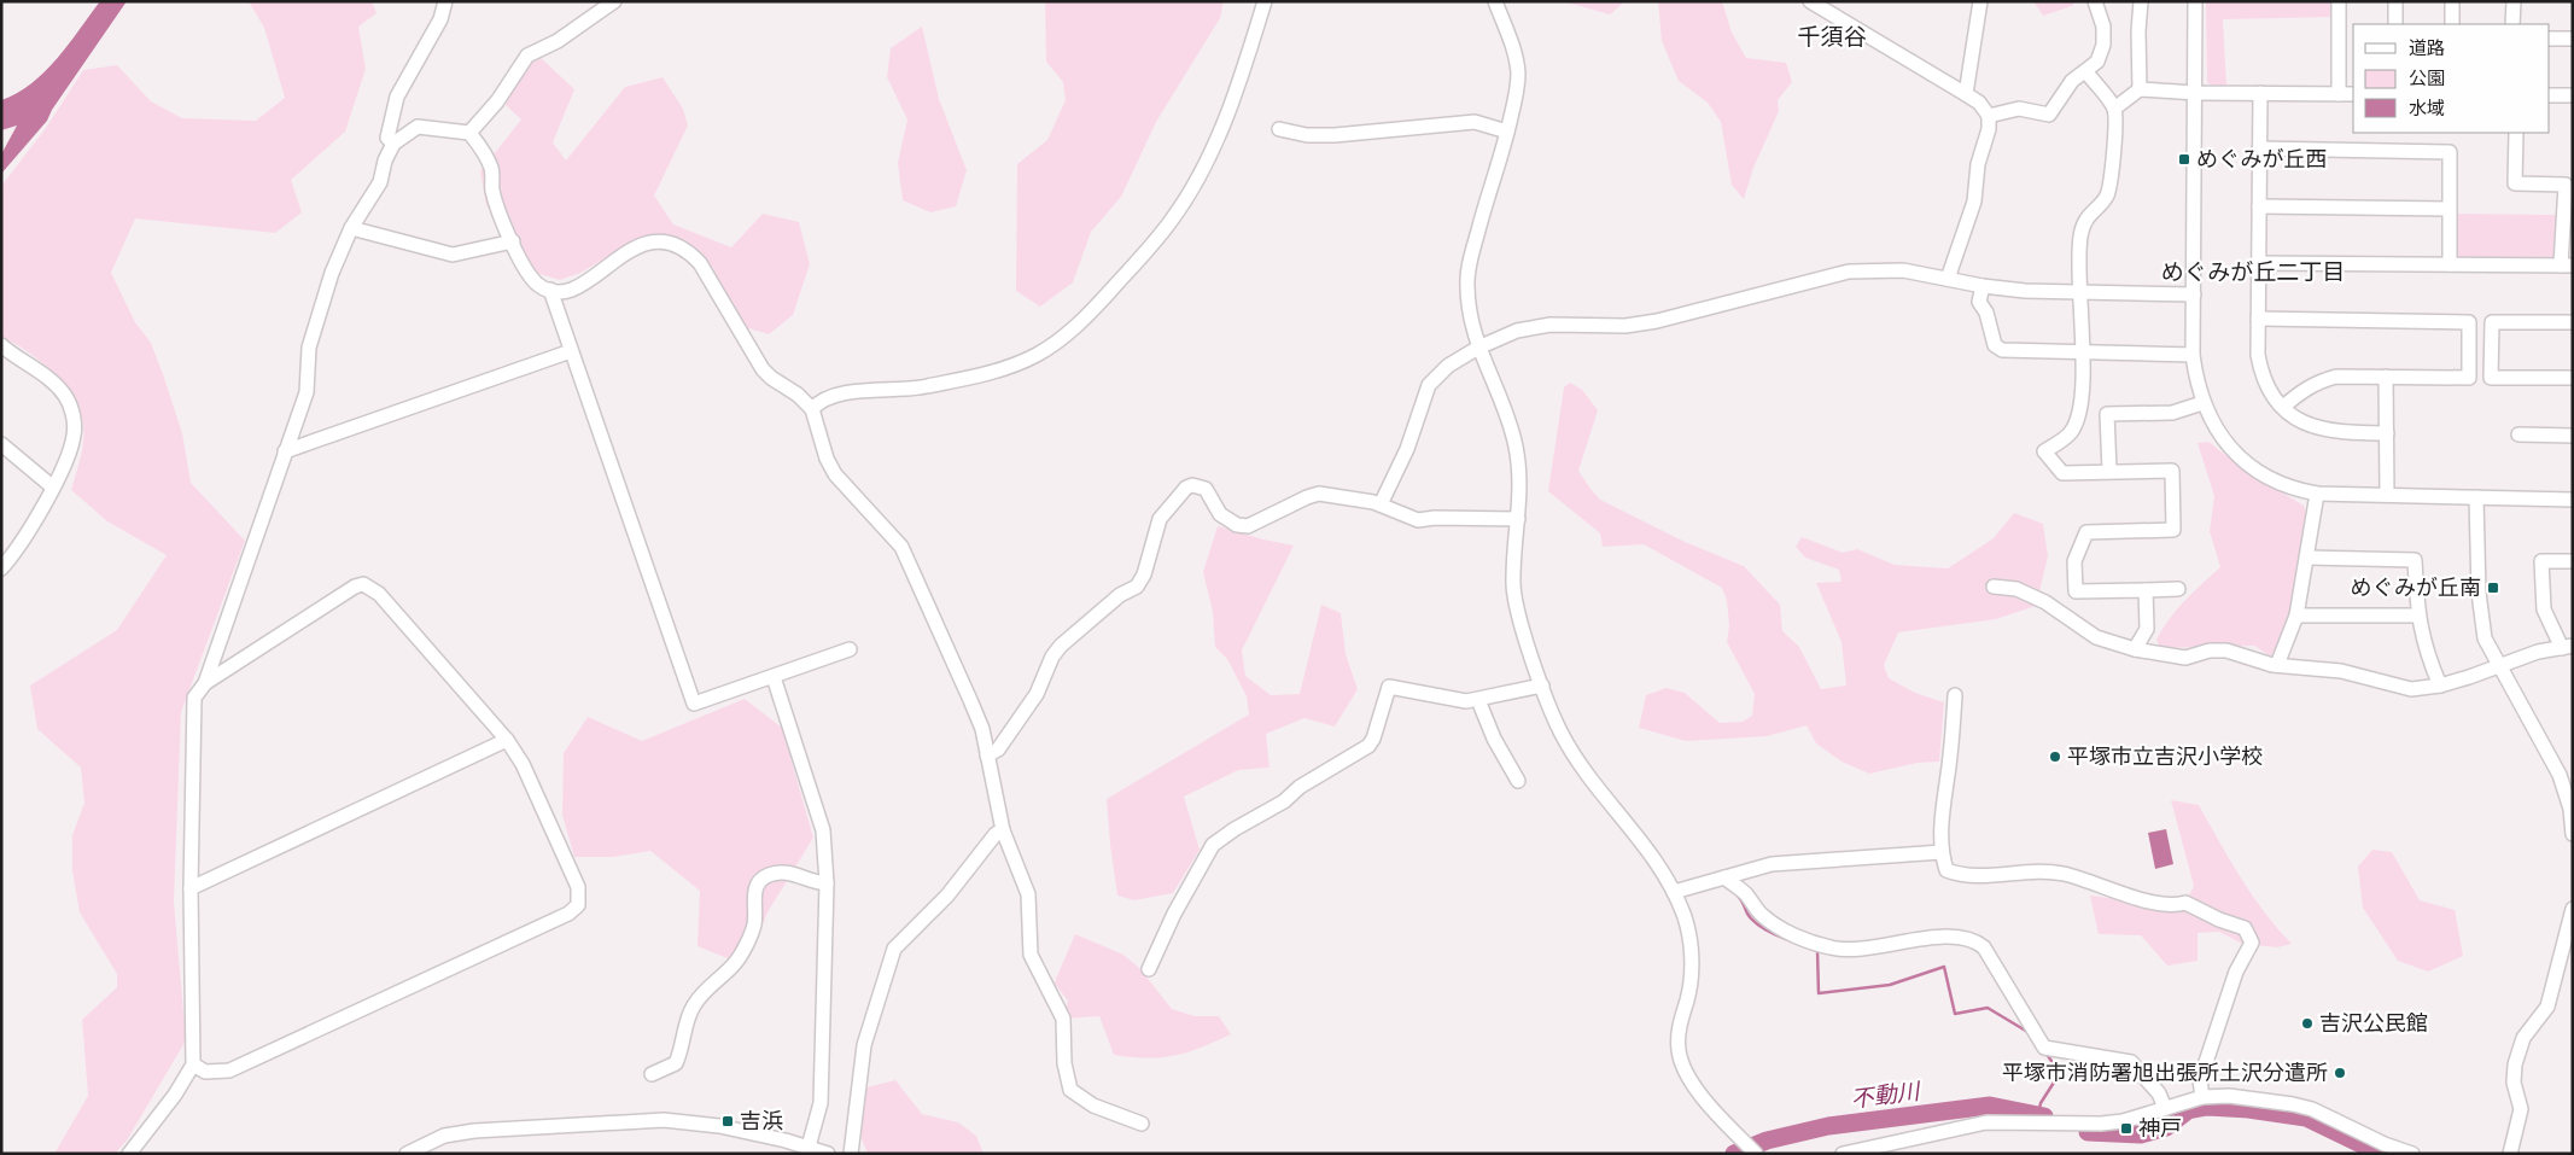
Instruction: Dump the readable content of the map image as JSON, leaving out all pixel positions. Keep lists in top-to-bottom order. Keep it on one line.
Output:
{"districts":["千須谷","めぐみが丘二丁目"],"water":["不動川"],"places":{"transit":["めぐみが丘西","めぐみが丘南","吉浜","神戸"],"other":["平塚市立吉沢小学校","吉沢公民館","平塚市消防署旭出張所土沢分遣所"]},"legend":["道路","公園","水域"]}
